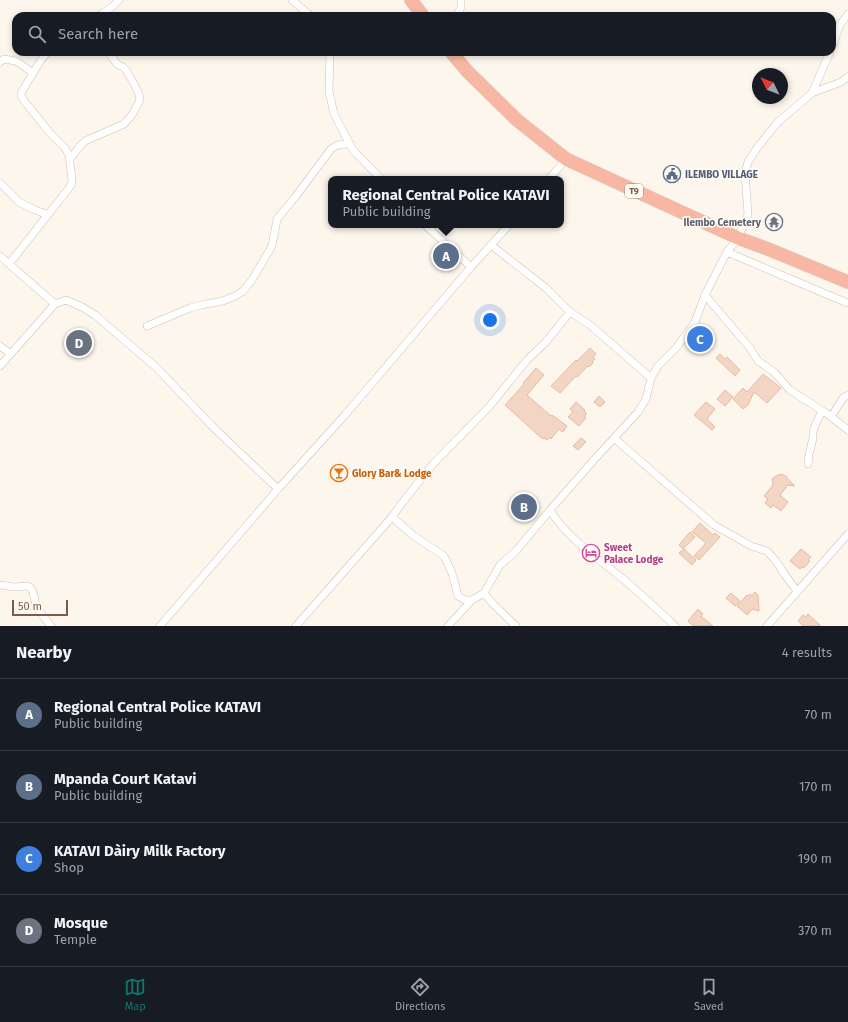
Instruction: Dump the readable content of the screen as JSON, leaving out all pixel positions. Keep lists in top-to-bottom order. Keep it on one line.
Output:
{"streets":{"highway":["T9"]},"places":{"public building":["ILEMBO VILLAGE"],"temple":["Ilembo Cemetery"],"bar":["Glory Bar& Lodge"],"hotel":["Sweet Palace Lodge"]},"scale_bar":"50 m","north":"top left","page":{"search":"Search here","popup":["Regional Central Police KATAVI","Public building"],"pins":["A","C","D","B"],"scale":"50 m","heading":["Nearby","4 results"],"list":[{"mark":"A","name":"Regional Central Police KATAVI","note":"Public building","value":"70 m"},{"mark":"B","name":"Mpanda Court Katavi","note":"Public building","value":"170 m"},{"mark":"C","name":"KATAVI Dàiry Milk Factory","note":"Shop","value":"190 m"},{"mark":"D","name":"Mosque","note":"Temple","value":"370 m"}],"nav":["Map","Directions","Saved"]}}
